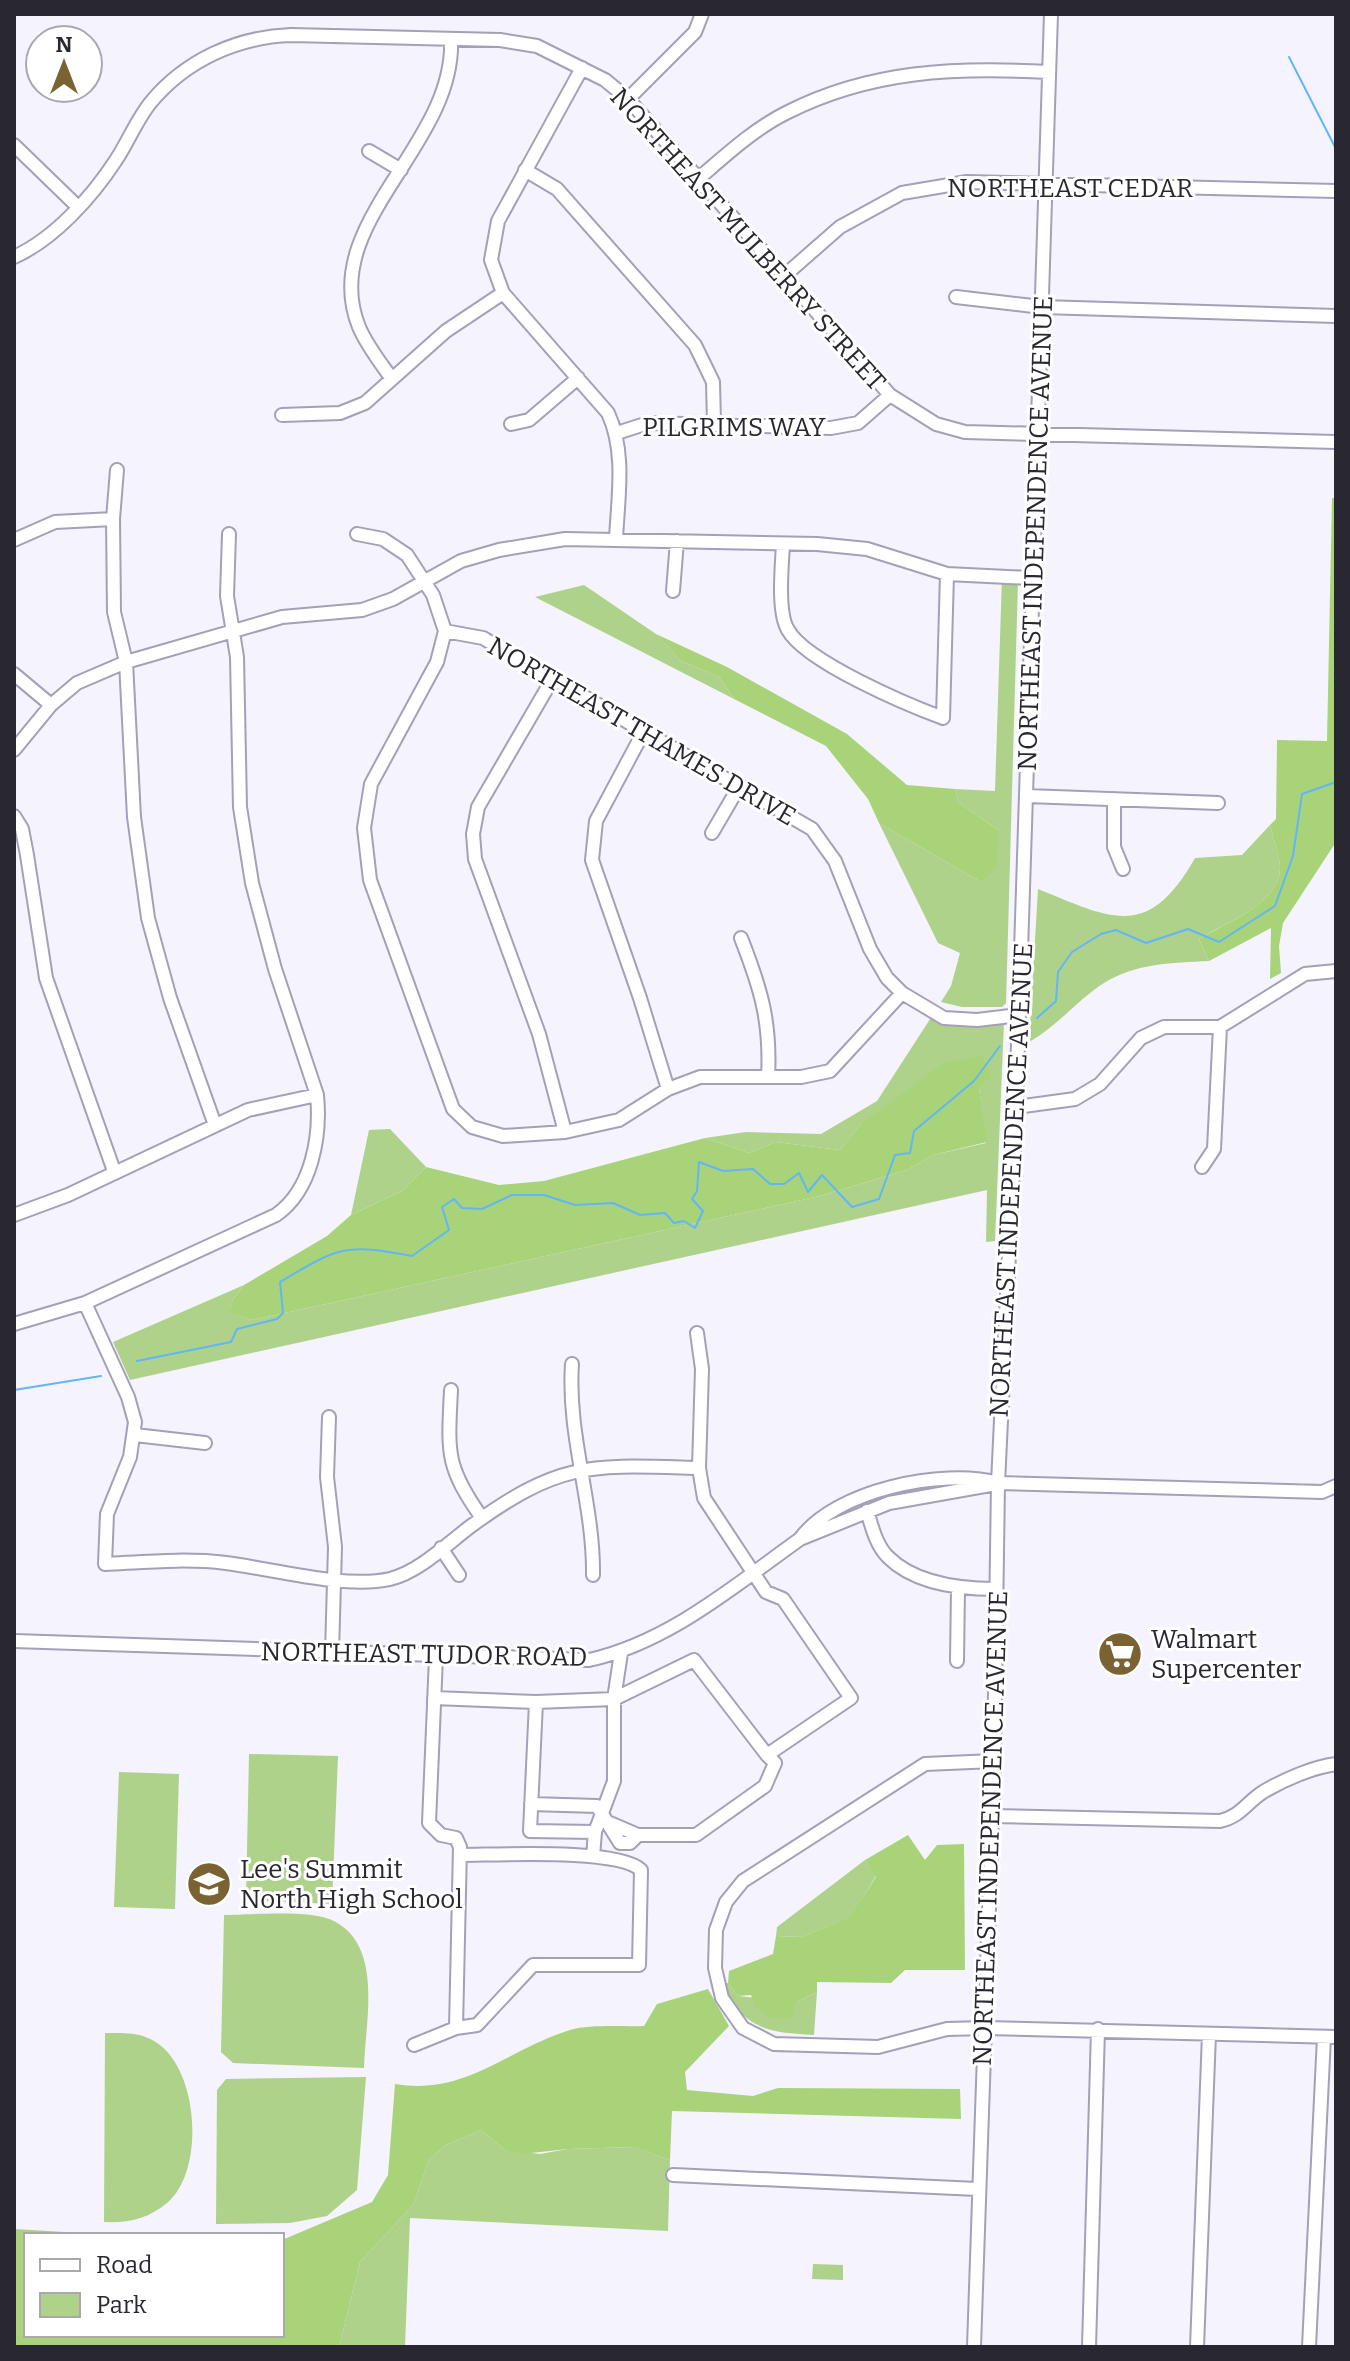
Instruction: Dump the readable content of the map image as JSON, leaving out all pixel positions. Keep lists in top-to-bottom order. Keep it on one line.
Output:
{"streets":{"street":["NORTHEAST CEDAR","NORTHEAST MULBERRY STREET","PILGRIMS WAY","NORTHEAST INDEPENDENCE AVENUE","NORTHEAST THAMES DRIVE","NORTHEAST TUDOR ROAD"]},"crossings":[["NORTHEAST CEDAR","NORTHEAST MULBERRY STREET"],["NORTHEAST CEDAR","NORTHEAST INDEPENDENCE AVENUE"],["NORTHEAST MULBERRY STREET","PILGRIMS WAY"],["NORTHEAST MULBERRY STREET","NORTHEAST INDEPENDENCE AVENUE"],["NORTHEAST INDEPENDENCE AVENUE","NORTHEAST THAMES DRIVE"],["NORTHEAST INDEPENDENCE AVENUE","NORTHEAST TUDOR ROAD"]],"places":{"supermarket":["Walmart Supercenter"],"school or university":["Lee's Summit North High School"]},"legend":["Road","Park"],"north":"top"}
